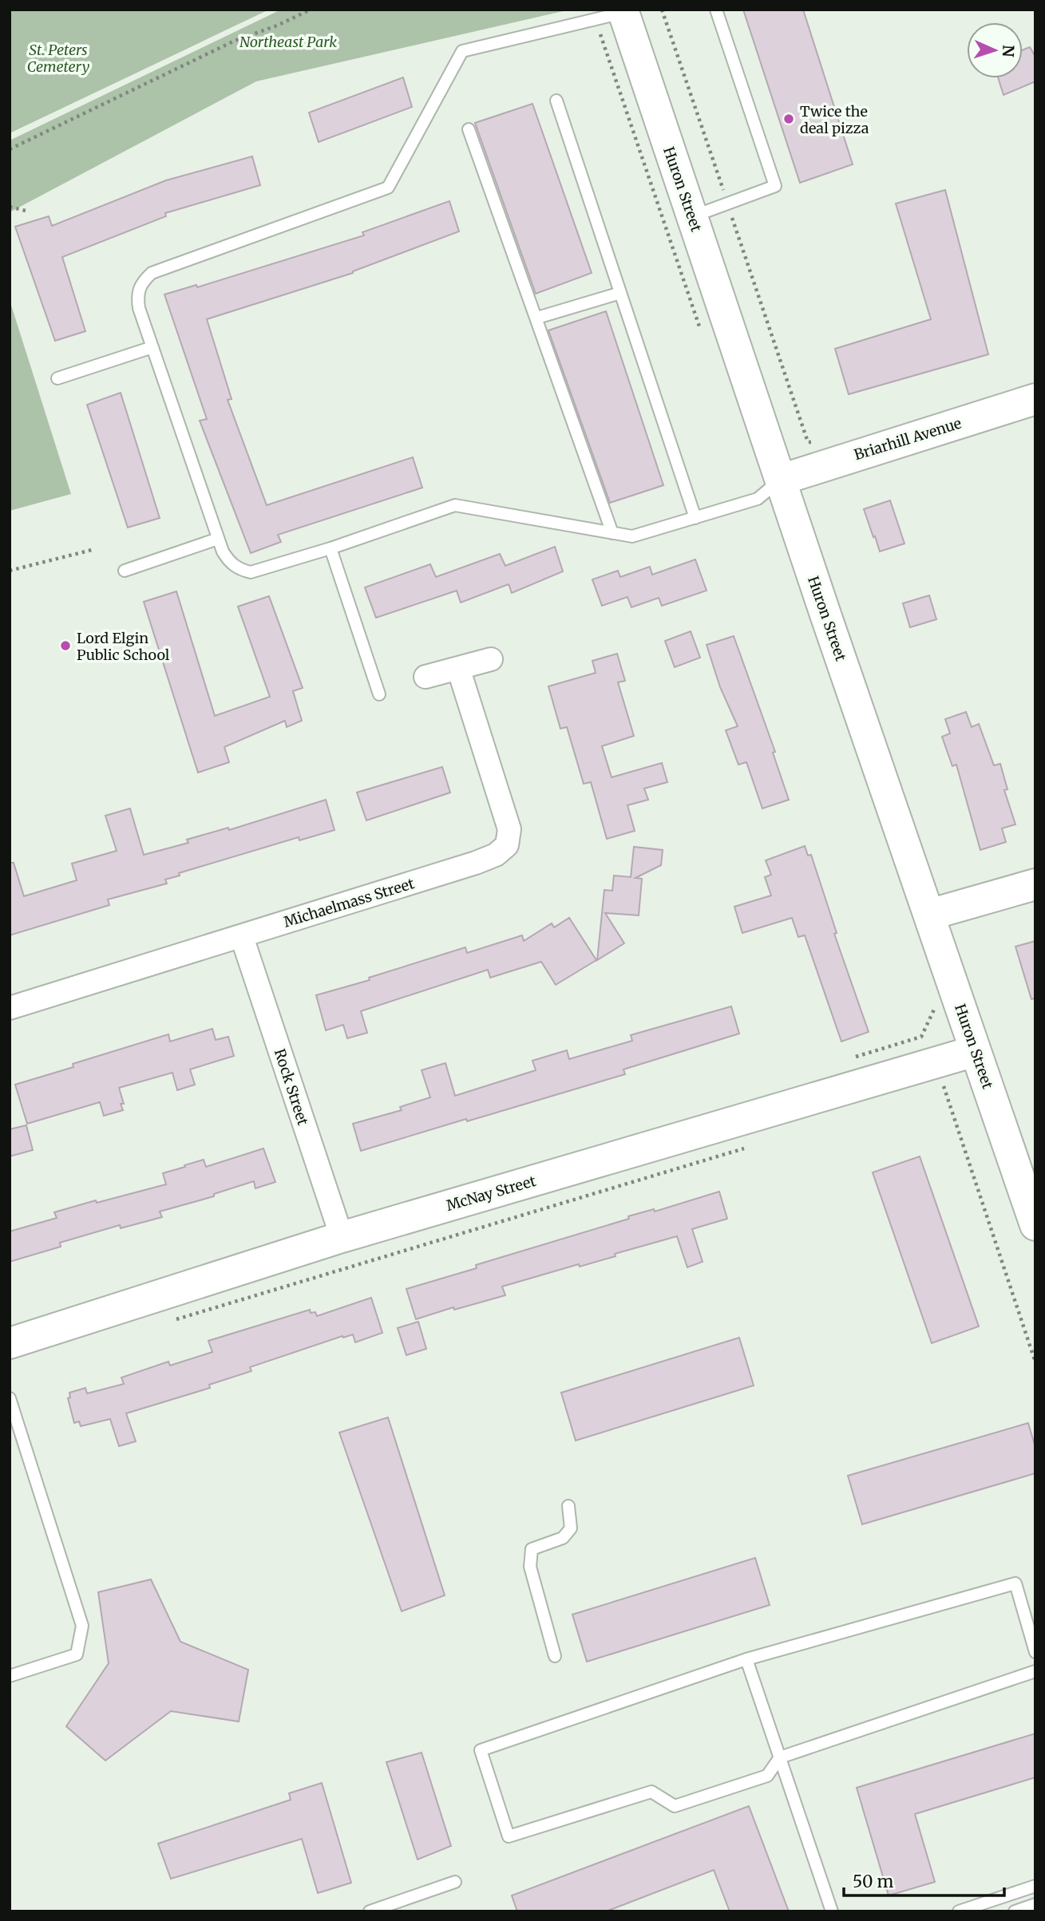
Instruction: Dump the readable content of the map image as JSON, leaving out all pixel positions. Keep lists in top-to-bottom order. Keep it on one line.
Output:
{"streets":{"street":["Huron Street","Briarhill Avenue","Michaelmass Street","Rock Street","McNay Street"]},"crossings":[["Huron Street","Briarhill Avenue"],["Huron Street","McNay Street"],["Michaelmass Street","Rock Street"],["Rock Street","McNay Street"]],"parks":["Northeast Park","St. Peters Cemetery"],"places":["Twice the deal pizza","Lord Elgin Public School"],"scale_bar":"50 m","north":"right"}
